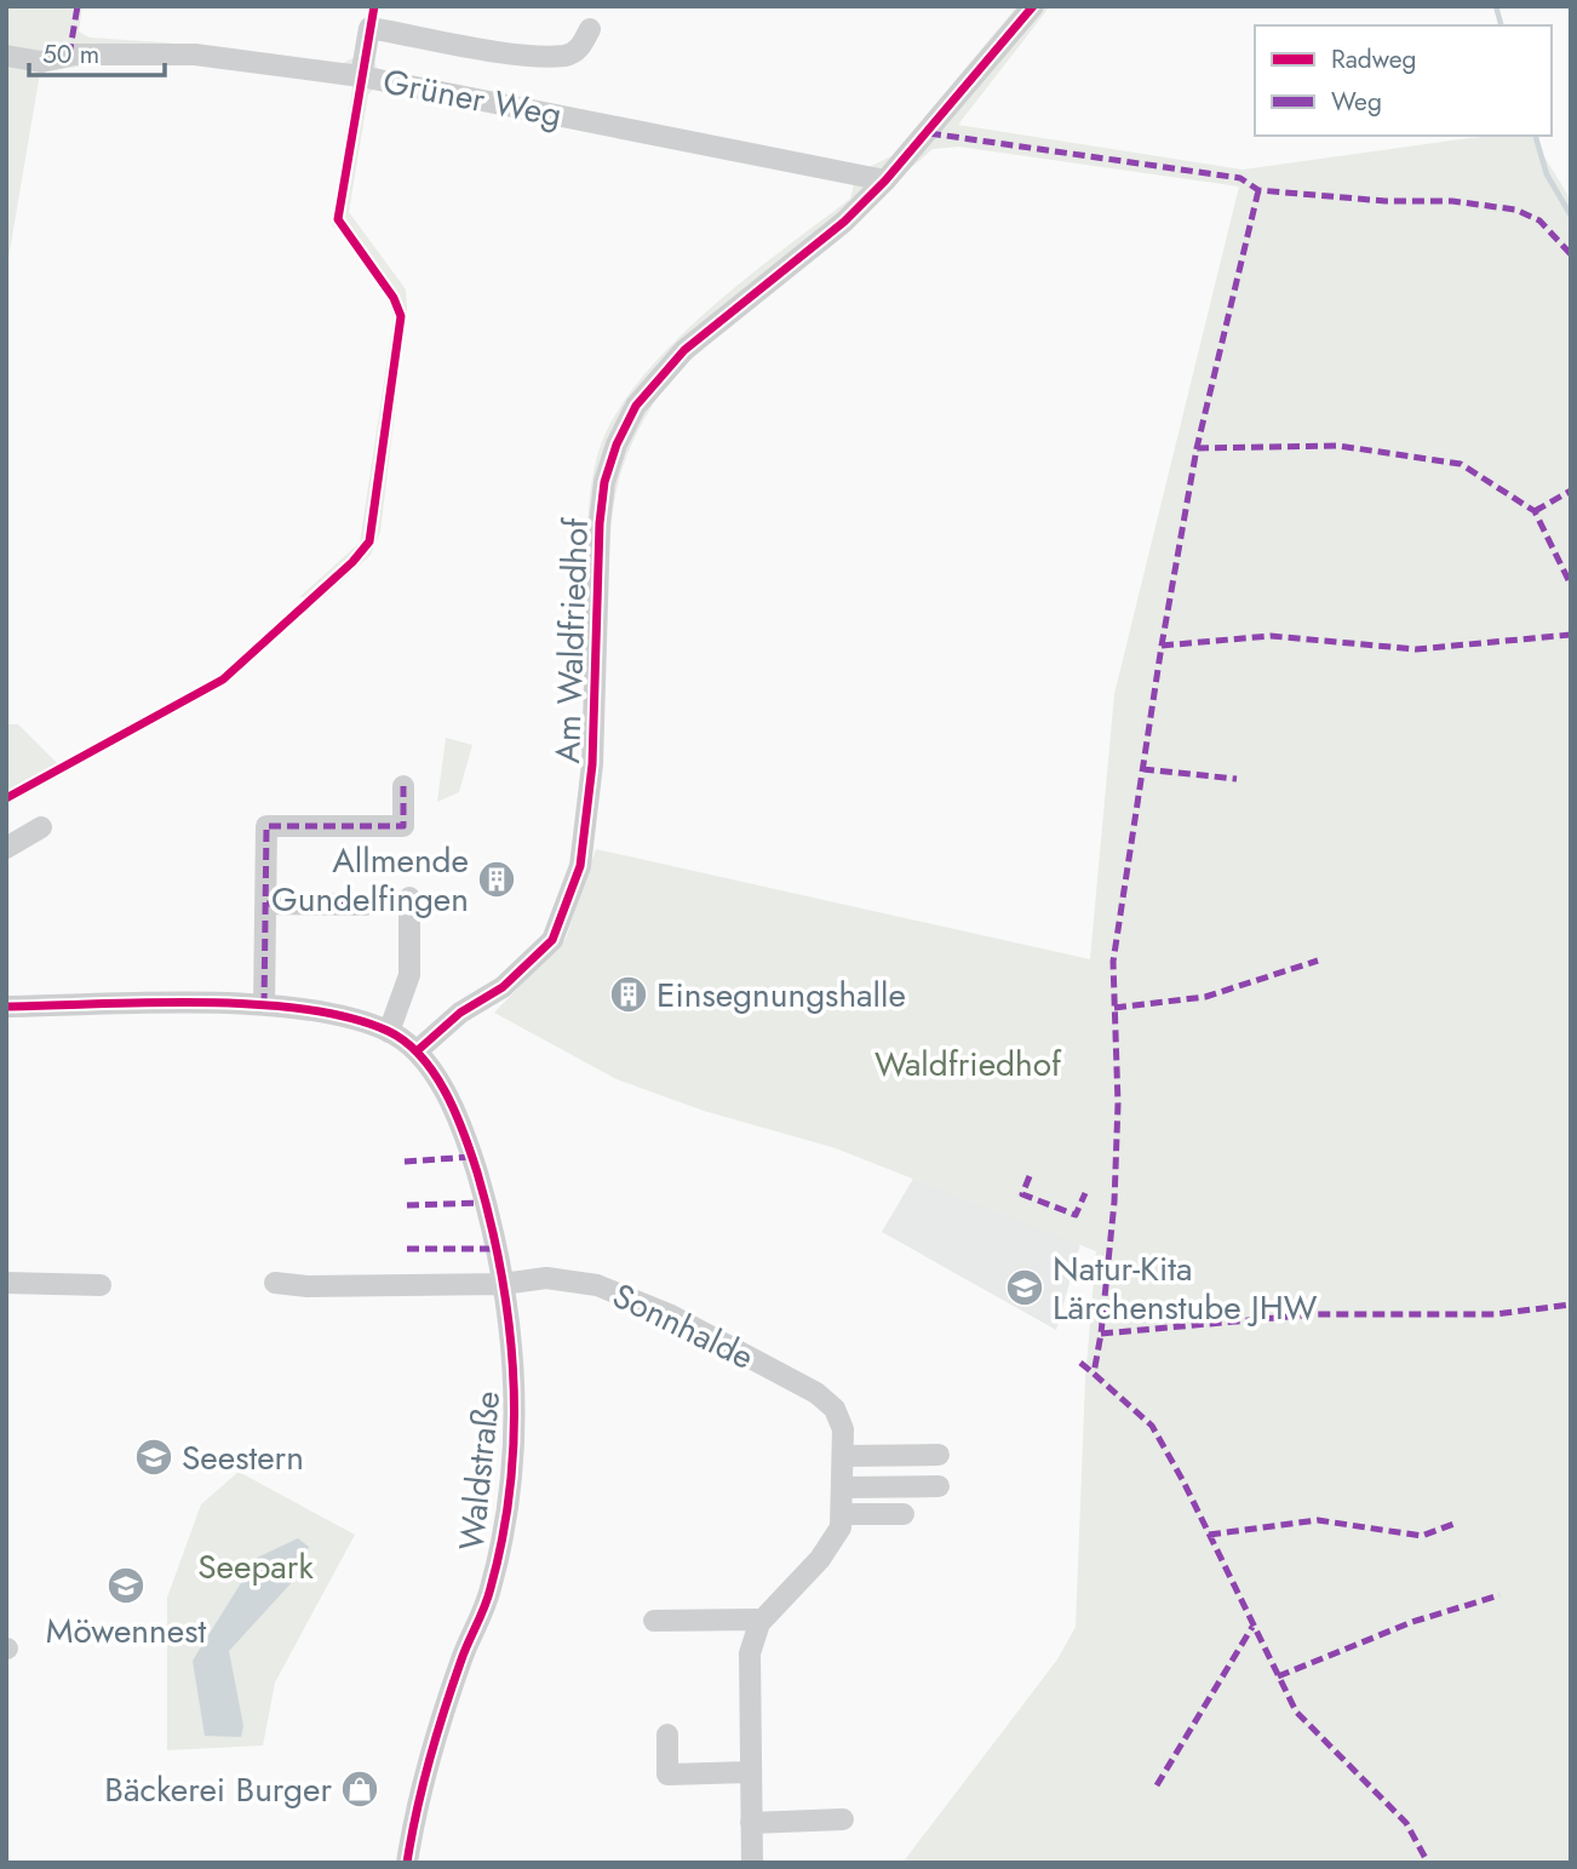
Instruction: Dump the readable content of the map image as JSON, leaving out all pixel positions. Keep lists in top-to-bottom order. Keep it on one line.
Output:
{"streets":{"street":["Grüner Weg","Am Waldfriedhof","Sonnhalde","Waldstraße"]},"crossings":[["Grüner Weg","Am Waldfriedhof"],["Am Waldfriedhof","Waldstraße"],["Sonnhalde","Waldstraße"]],"parks":["Waldfriedhof","Seepark"],"places":{"building":["Allmende Gundelfingen","Einsegnungshalle"],"school or university":["Natur-Kita Lärchenstube JHW","Seestern","Möwennest"],"shop":["Bäckerei Burger"]},"legend":["Radweg","Weg"],"scale_bar":"50 m"}
